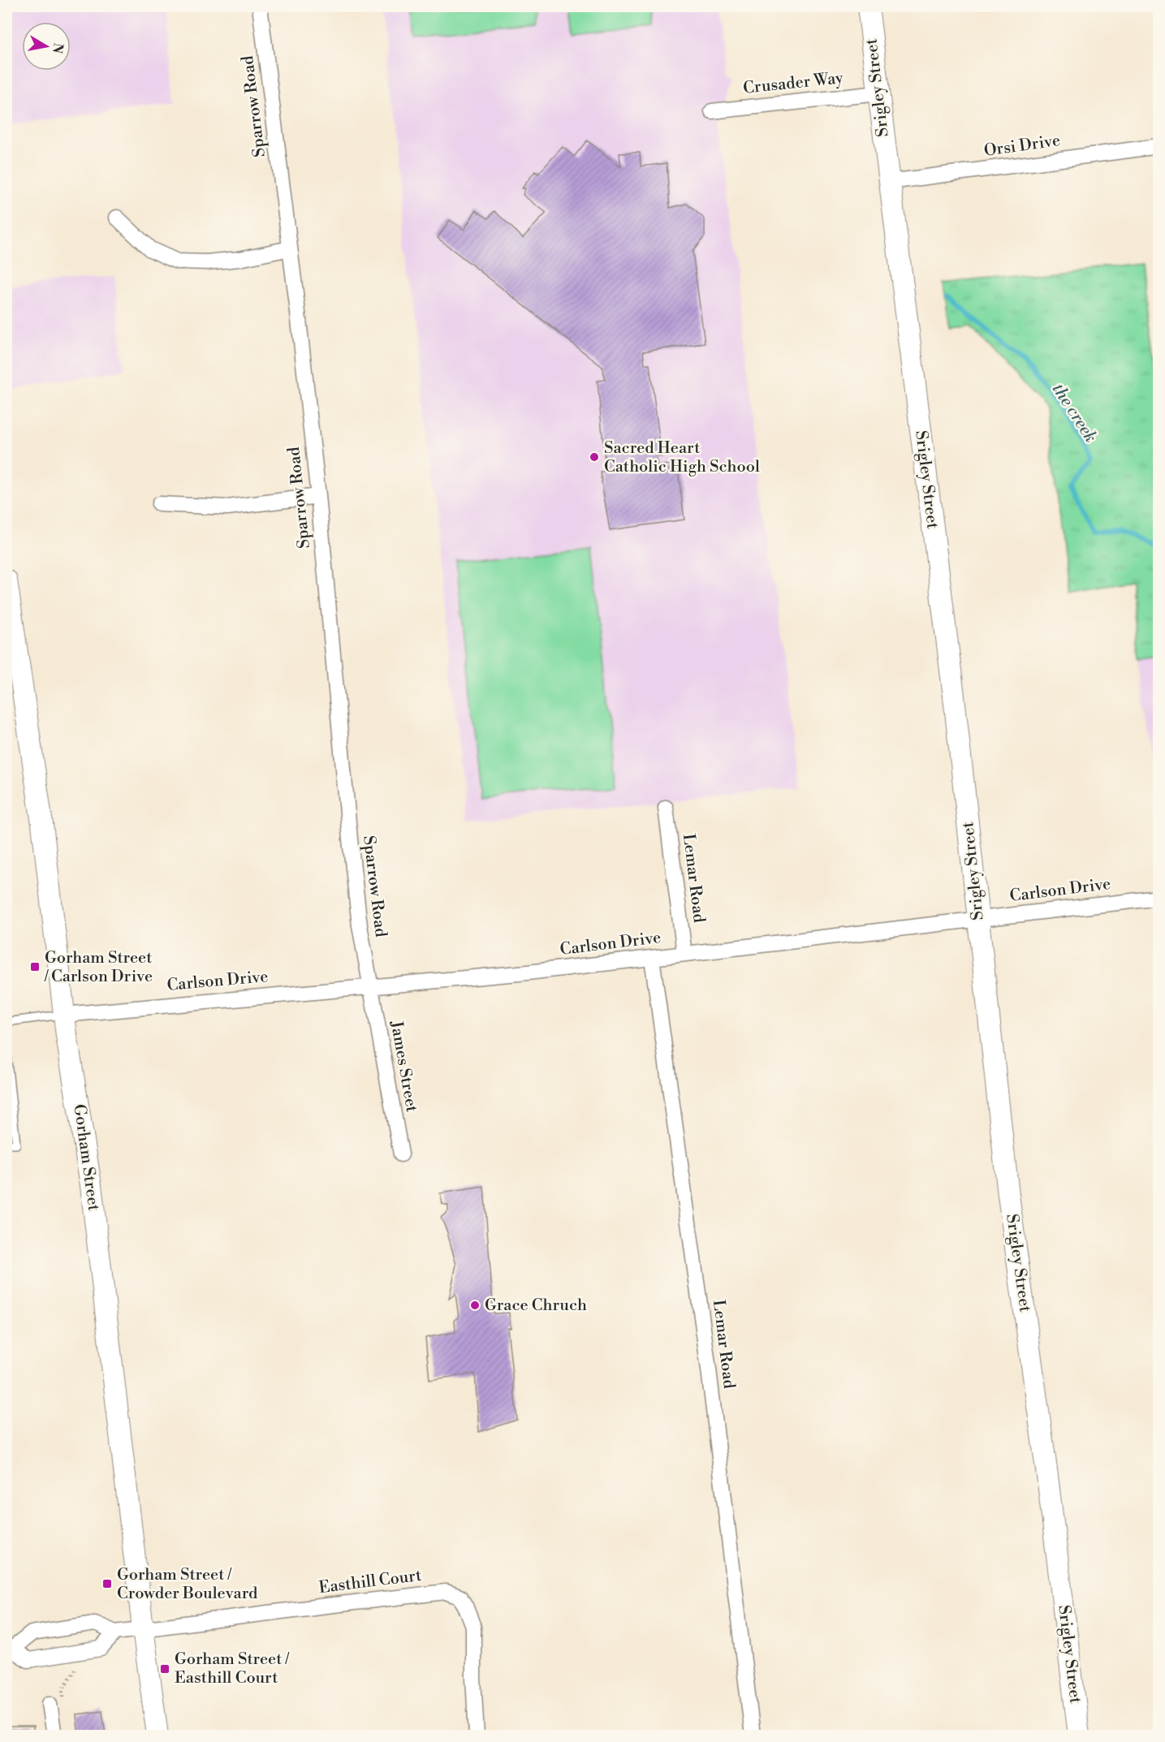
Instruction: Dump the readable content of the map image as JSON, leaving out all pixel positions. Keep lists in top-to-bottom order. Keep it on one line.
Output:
{"streets":{"street":["Crusader Way","Srigley Street","Sparrow Road","Orsi Drive","Lemar Road","Carlson Drive","James Street","Gorham Street","Easthill Court"]},"crossings":[["Crusader Way","Srigley Street"],["Srigley Street","Orsi Drive"],["Srigley Street","Carlson Drive"],["Sparrow Road","Carlson Drive"],["Sparrow Road","James Street"],["Lemar Road","Carlson Drive"],["Carlson Drive","James Street"],["Carlson Drive","Gorham Street"],["Gorham Street","Easthill Court"]],"water":["the creek"],"places":{"other":["Sacred Heart Catholic High School","Grace Chruch"],"transit":["Gorham Street / Carlson Drive","Gorham Street / Crowder Boulevard","Gorham Street / Easthill Court"]},"north":"right"}
